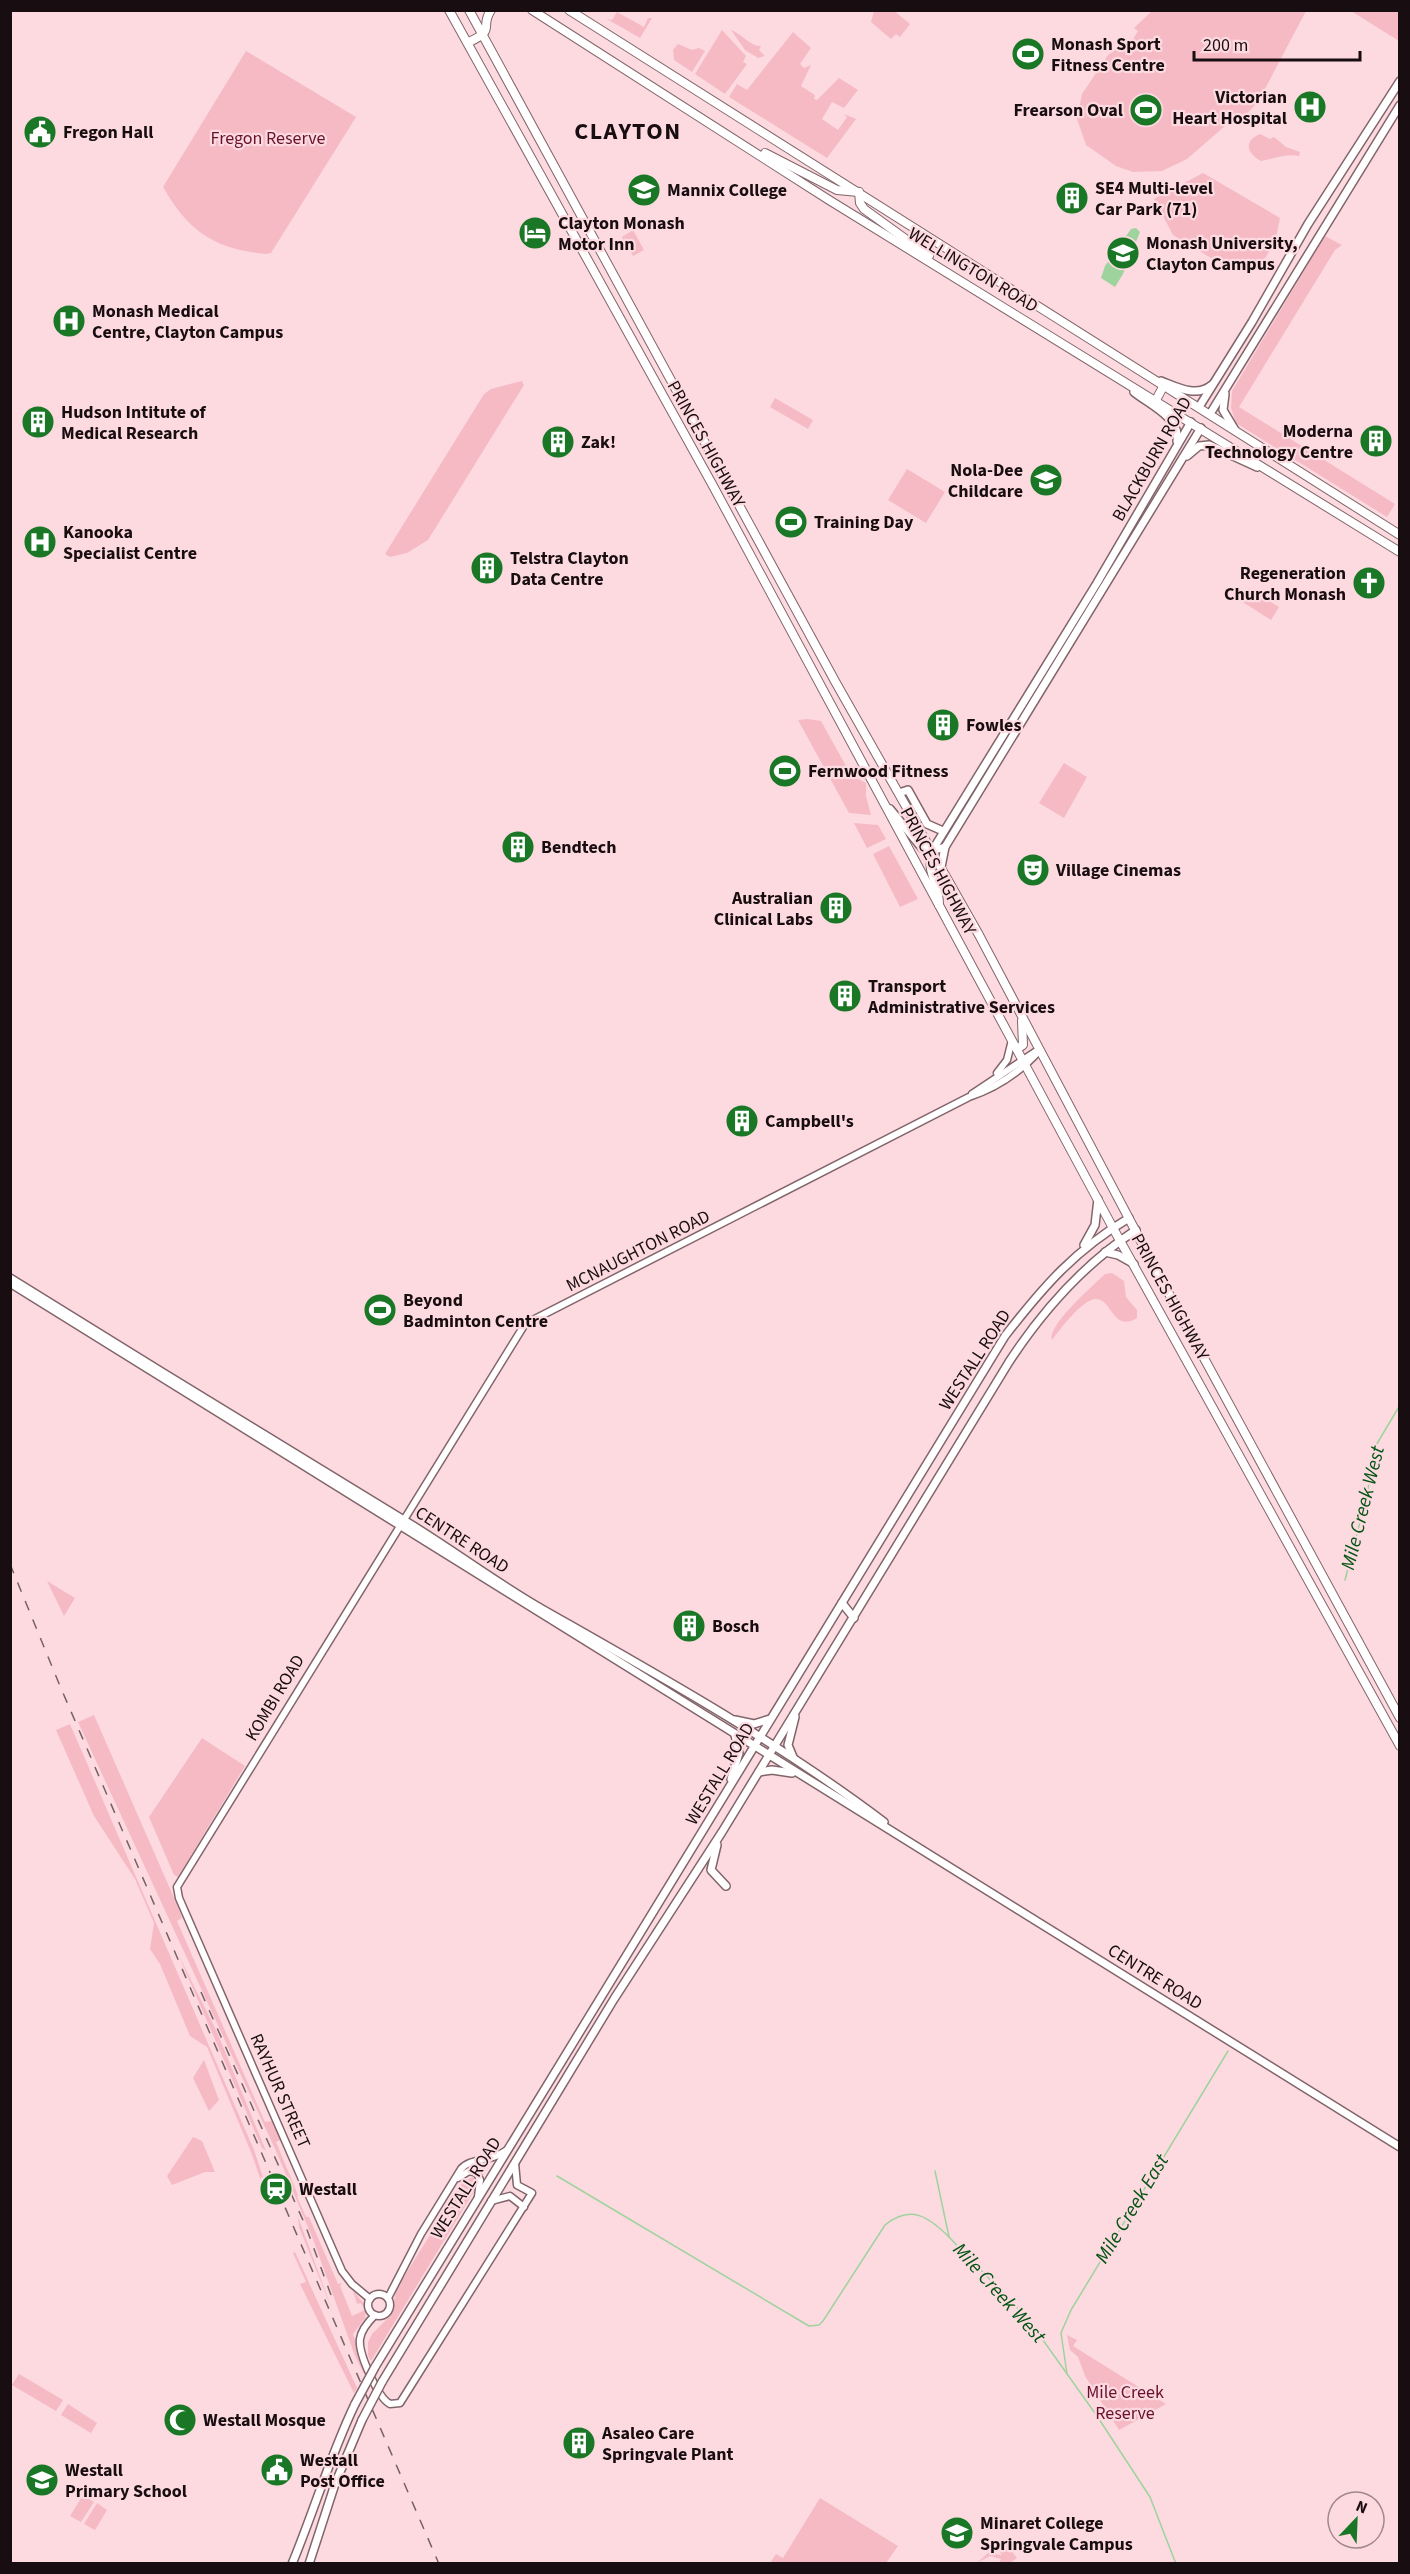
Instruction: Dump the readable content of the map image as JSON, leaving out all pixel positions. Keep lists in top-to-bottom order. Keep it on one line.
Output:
{"streets":{"highway":["WELLINGTON ROAD","PRINCES HIGHWAY","BLACKBURN ROAD"],"main road":["MCNAUGHTON ROAD","WESTALL ROAD","CENTRE ROAD","KOMBI ROAD","RAYHUR STREET"]},"crossings":[["WELLINGTON ROAD","BLACKBURN ROAD"],["PRINCES HIGHWAY","BLACKBURN ROAD"],["PRINCES HIGHWAY","MCNAUGHTON ROAD"],["PRINCES HIGHWAY","WESTALL ROAD"],["MCNAUGHTON ROAD","CENTRE ROAD"],["MCNAUGHTON ROAD","KOMBI ROAD"],["WESTALL ROAD","CENTRE ROAD"],["WESTALL ROAD","RAYHUR STREET"],["CENTRE ROAD","KOMBI ROAD"],["KOMBI ROAD","RAYHUR STREET"]],"districts":["CLAYTON"],"water":["Mile Creek West","Mile Creek East"],"parks":["Fregon Reserve","Mile Creek Reserve"],"places":{"sports":["Monash Sport Fitness Centre","Frearson Oval","Training Day","Fernwood Fitness","Beyond Badminton Centre"],"hospital":["Victorian Heart Hospital","Monash Medical Centre, Clayton Campus","Kanooka Specialist Centre"],"public building":["Fregon Hall","Westall Post Office"],"school or university":["Mannix College","Monash University, Clayton Campus","Nola-Dee Childcare","Westall Primary School","Minaret College Springvale Campus"],"building":["SE4 Multi-level Car Park (71)","Hudson Intitute of Medical Research","Moderna Technology Centre","Zak!","Telstra Clayton Data Centre","Fowles","Bendtech","Australian Clinical Labs","Transport Administrative Services","Campbell's","Bosch","Asaleo Care Springvale Plant"],"hotel":["Clayton Monash Motor Inn"],"church":["Regeneration Church Monash"],"theatre":["Village Cinemas"],"station":["Westall"],"mosque":["Westall Mosque"]},"scale_bar":"200 m","north":"top right"}
